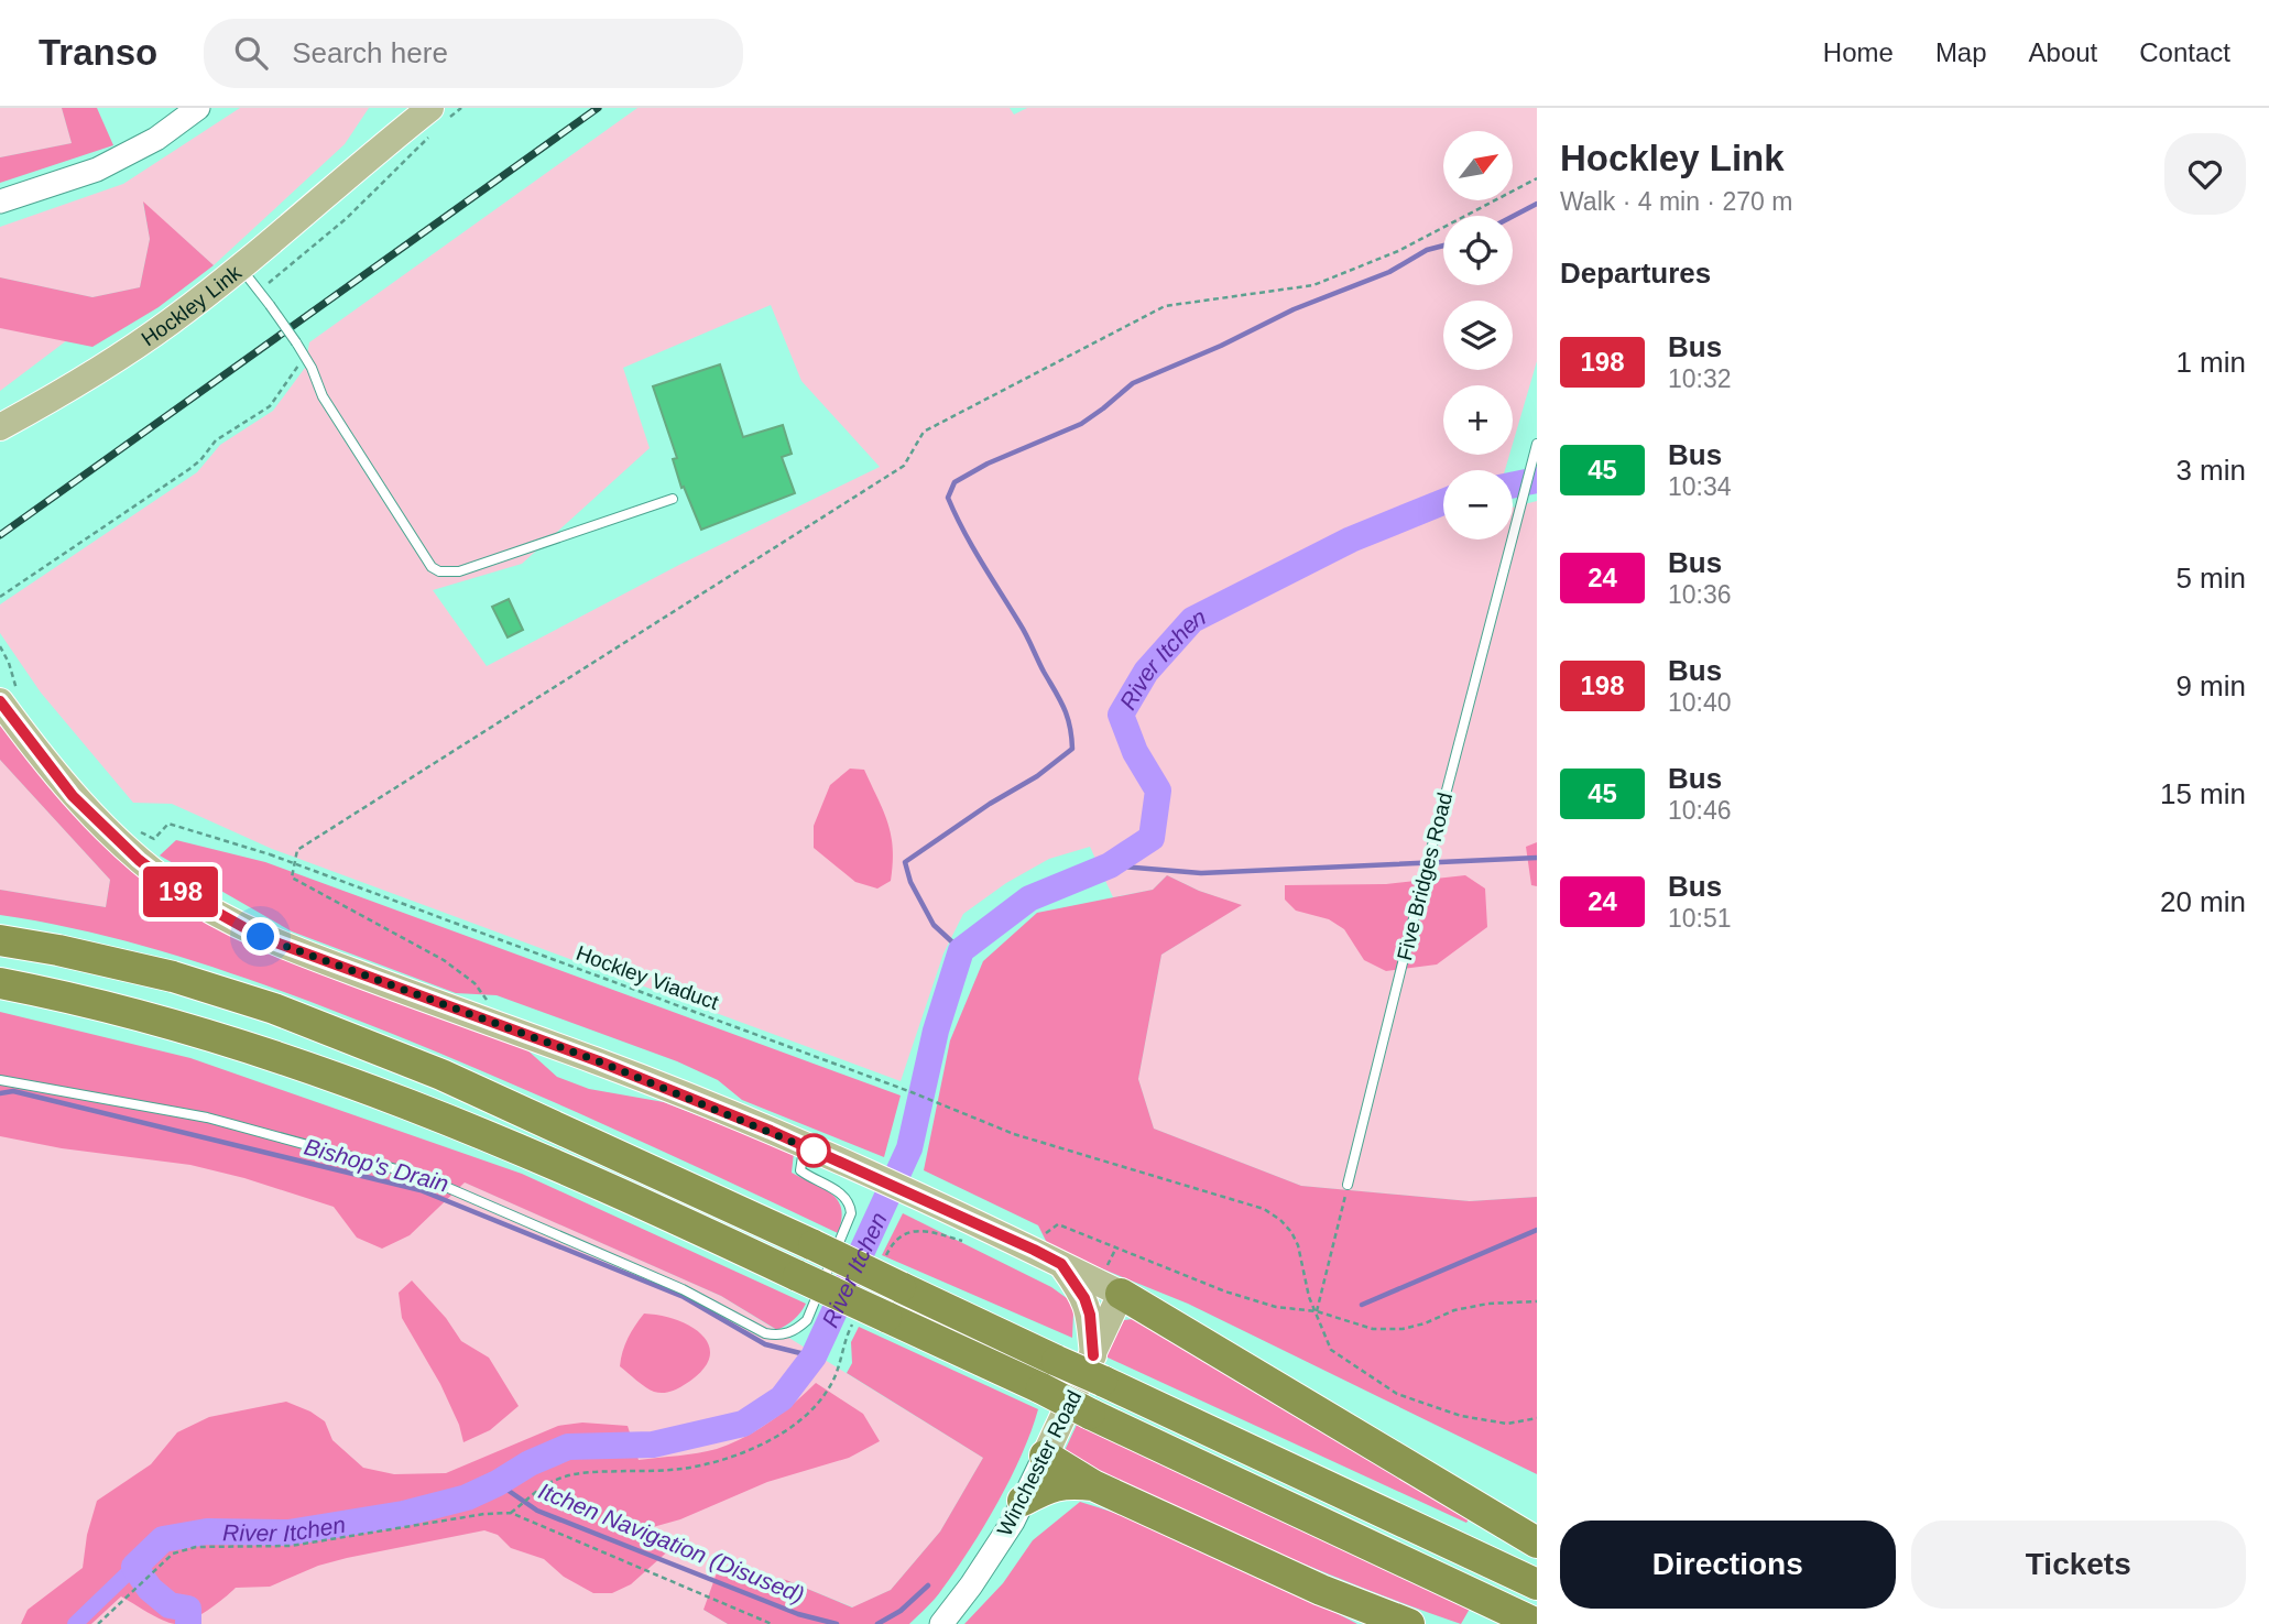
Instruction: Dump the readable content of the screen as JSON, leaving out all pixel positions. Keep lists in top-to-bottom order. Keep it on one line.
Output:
{"streets":{"main road":["Hockley Link","Winchester Road"],"lane":["Five Bridges Road"],"path":["Hockley Viaduct"]},"water":["River Itchen","Bishop's Drain","Itchen Navigation (Disused)"],"lines":["bus line 198"],"north":"top right","page":{"header":"Transo","search":"Search here","nav":["Home","Map","About","Contact"],"on_map":"198","heading":[["Hockley Link","Walk · 4 min · 270 m"],"Departures"],"map_buttons":["+","−"],"list":[{"mark":"198","name":"Bus","note":"10:32","value":"1 min"},{"mark":"45","name":"Bus","note":"10:34","value":"3 min"},{"mark":"24","name":"Bus","note":"10:36","value":"5 min"},{"mark":"198","name":"Bus","note":"10:40","value":"9 min"},{"mark":"45","name":"Bus","note":"10:46","value":"15 min"},{"mark":"24","name":"Bus","note":"10:51","value":"20 min"}],"buttons":["Directions","Tickets"]}}
